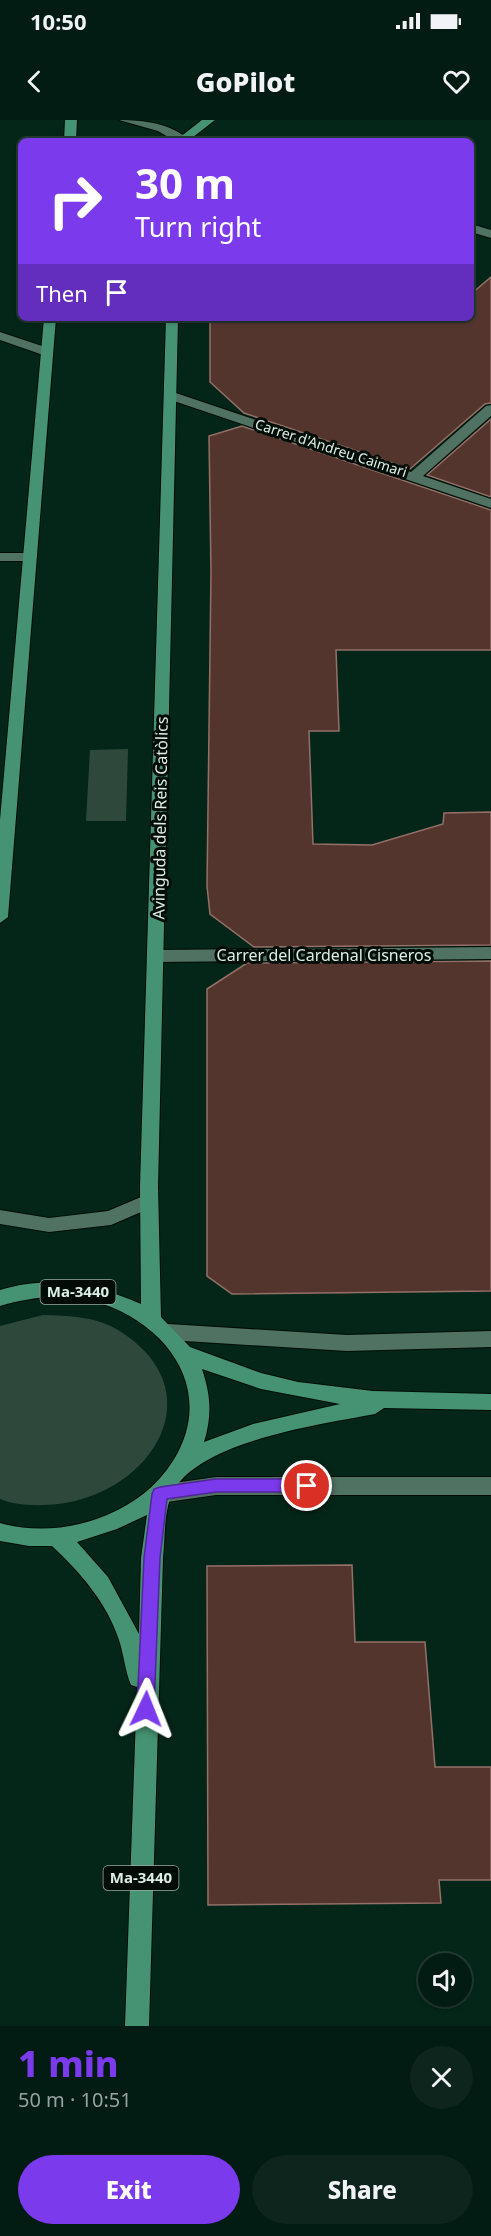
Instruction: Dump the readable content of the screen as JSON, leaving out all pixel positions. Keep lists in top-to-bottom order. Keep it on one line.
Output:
{"streets":{"main road":["Avinguda dels Reis Catòlics","Ma-3440"],"street":["Carrer d'Andreu Caimari","Carrer del Cardenal Cisneros"]},"crossings":[["Carrer d'Andreu Caimari","Avinguda dels Reis Catòlics"],["Avinguda dels Reis Catòlics","Carrer del Cardenal Cisneros"],["Avinguda dels Reis Catòlics","Ma-3440"]],"page":{"status":"10:50","header":"GoPilot","turn":["30 m","Turn right"],"then":"Then","heading":["1 min","50 m · 10:51"],"buttons":["Exit","Share"]}}
